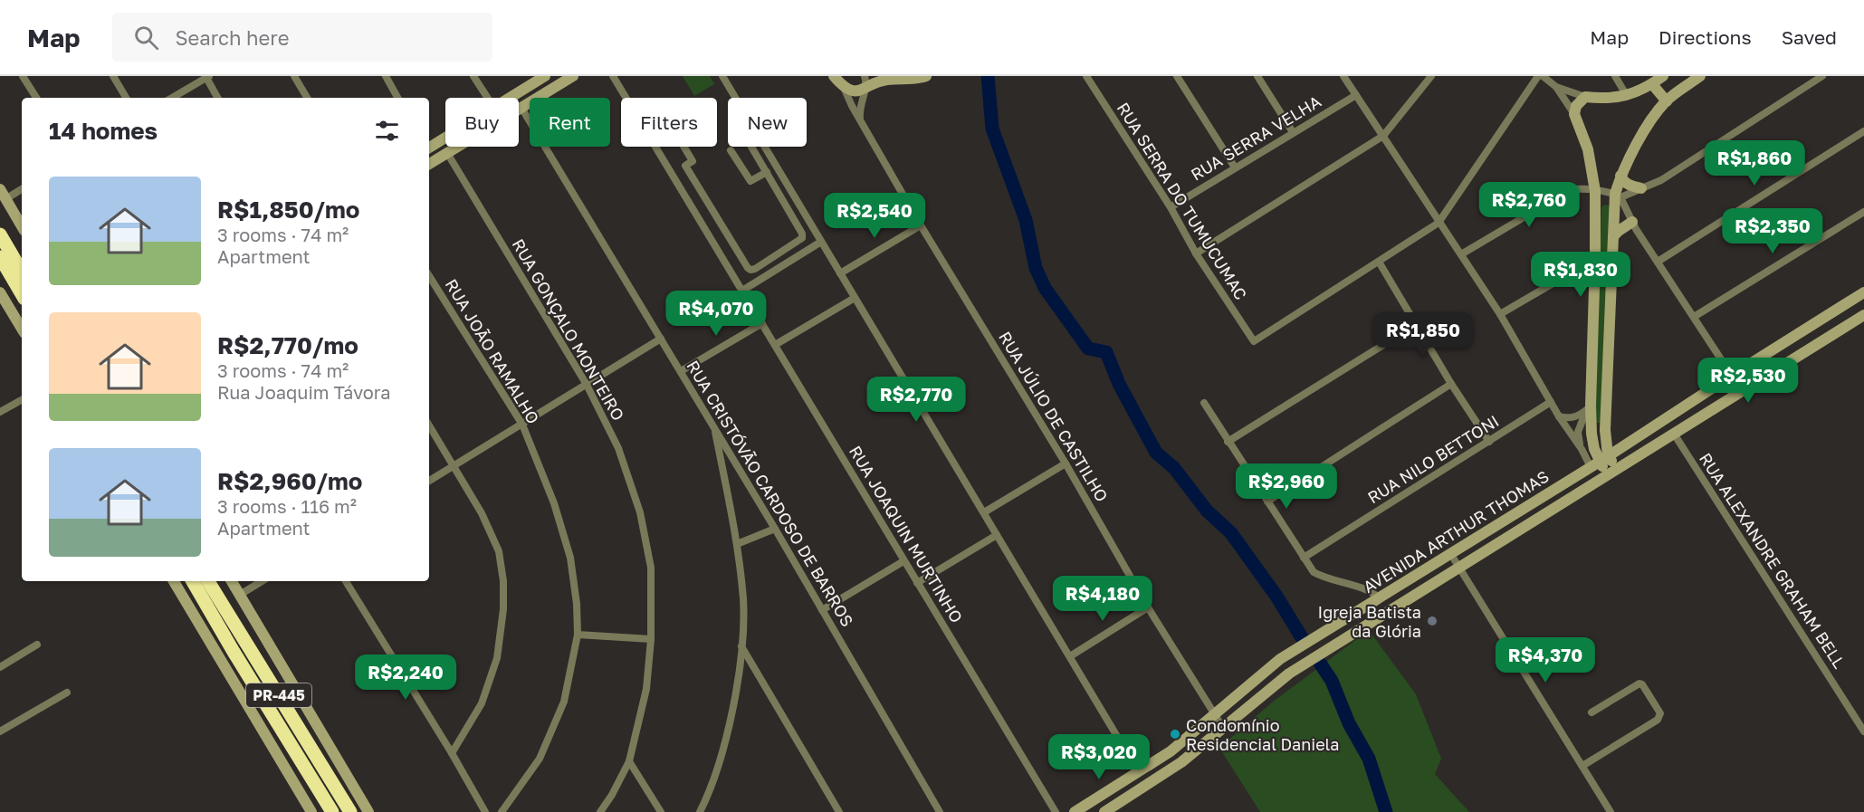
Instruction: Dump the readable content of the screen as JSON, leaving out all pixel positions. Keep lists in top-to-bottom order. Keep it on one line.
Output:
{"streets":{"highway":["PR-445"],"street":["RUA SERRA VELHA","RUA SERRA DO TUMUCUMAC","RUA GONÇALO MONTEIRO","RUA JOÃO RAMALHO","RUA JÚLIO DE CASTILHO","RUA NILO BETTONI","RUA CRISTÓVÃO CARDOSO DE BARROS","AVENIDA ARTHUR THOMAS","RUA JOAQUIN MURTINHO","RUA ALEXANDRE GRAHAM BELL"]},"crossings":[["RUA SERRA VELHA","RUA SERRA DO TUMUCUMAC"],["RUA JÚLIO DE CASTILHO","AVENIDA ARTHUR THOMAS"],["AVENIDA ARTHUR THOMAS","RUA ALEXANDRE GRAHAM BELL"]],"places":["Igreja Batista da Glória","Condomínio Residencial Daniela"],"page":{"header":"Map","search":"Search here","nav":["Map","Directions","Saved"],"chip":["Buy","Rent","Filters","New"],"heading":"14 homes","price":["R$1,860","R$2,760","R$2,540","R$2,350","R$1,830","R$4,070","R$1,850","R$2,530","R$2,770","R$2,960","R$4,180","R$4,370","R$2,240","R$3,020"],"list":[{"name":"R$1,850/mo","note":"3 rooms · 74 m² · Apartment"},{"name":"R$2,770/mo","note":"3 rooms · 74 m² · Rua Joaquim Távora"},{"name":"R$2,960/mo","note":"3 rooms · 116 m² · Apartment"}]}}
